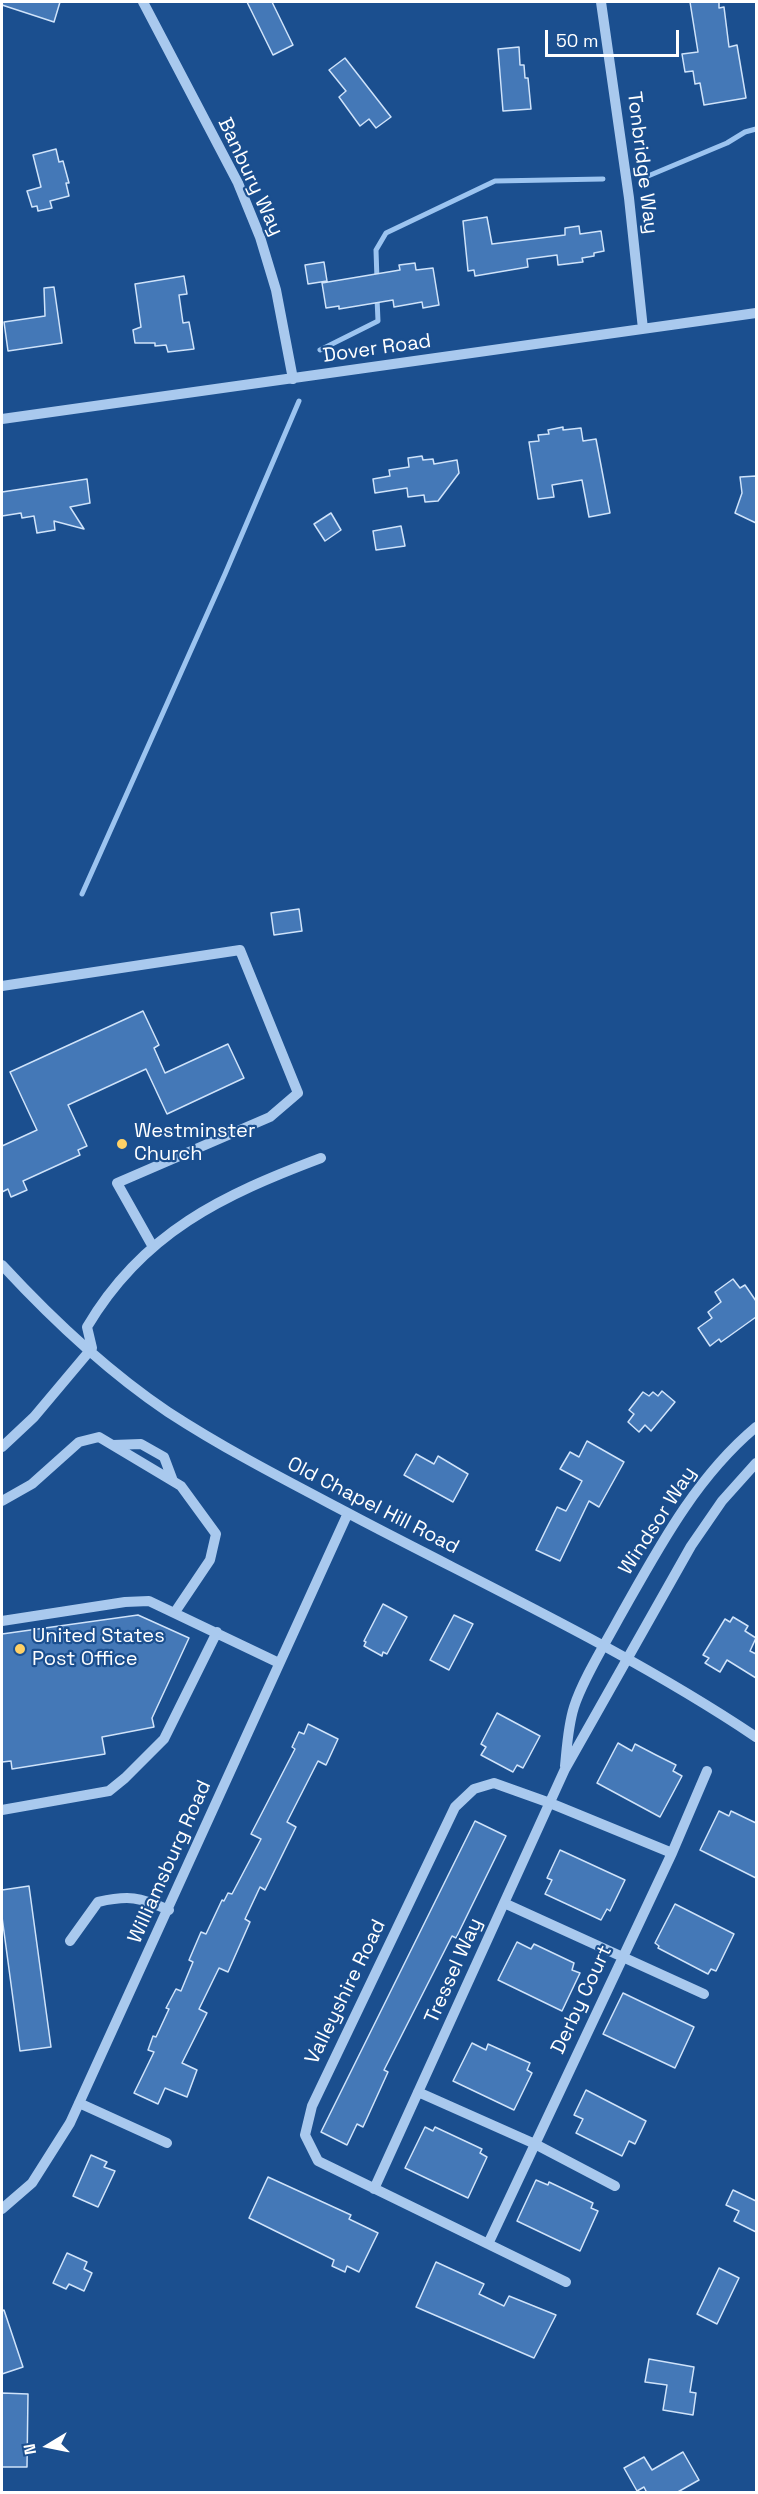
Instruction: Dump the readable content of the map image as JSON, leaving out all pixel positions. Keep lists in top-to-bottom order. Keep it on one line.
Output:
{"streets":{"street":["Tonbridge Way","Banbury Way","Dover Road","Old Chapel Hill Road","Windsor Way","Williamsburg Road","Tressel Way","Valleyshire Road","Derby Court"]},"crossings":[["Tonbridge Way","Dover Road"],["Banbury Way","Dover Road"],["Old Chapel Hill Road","Windsor Way"],["Old Chapel Hill Road","Williamsburg Road"],["Old Chapel Hill Road","Tressel Way"],["Windsor Way","Tressel Way"],["Tressel Way","Valleyshire Road"],["Valleyshire Road","Derby Court"]],"places":["Westminster Church","United States Post Office"],"scale_bar":"50 m","north":"left"}
